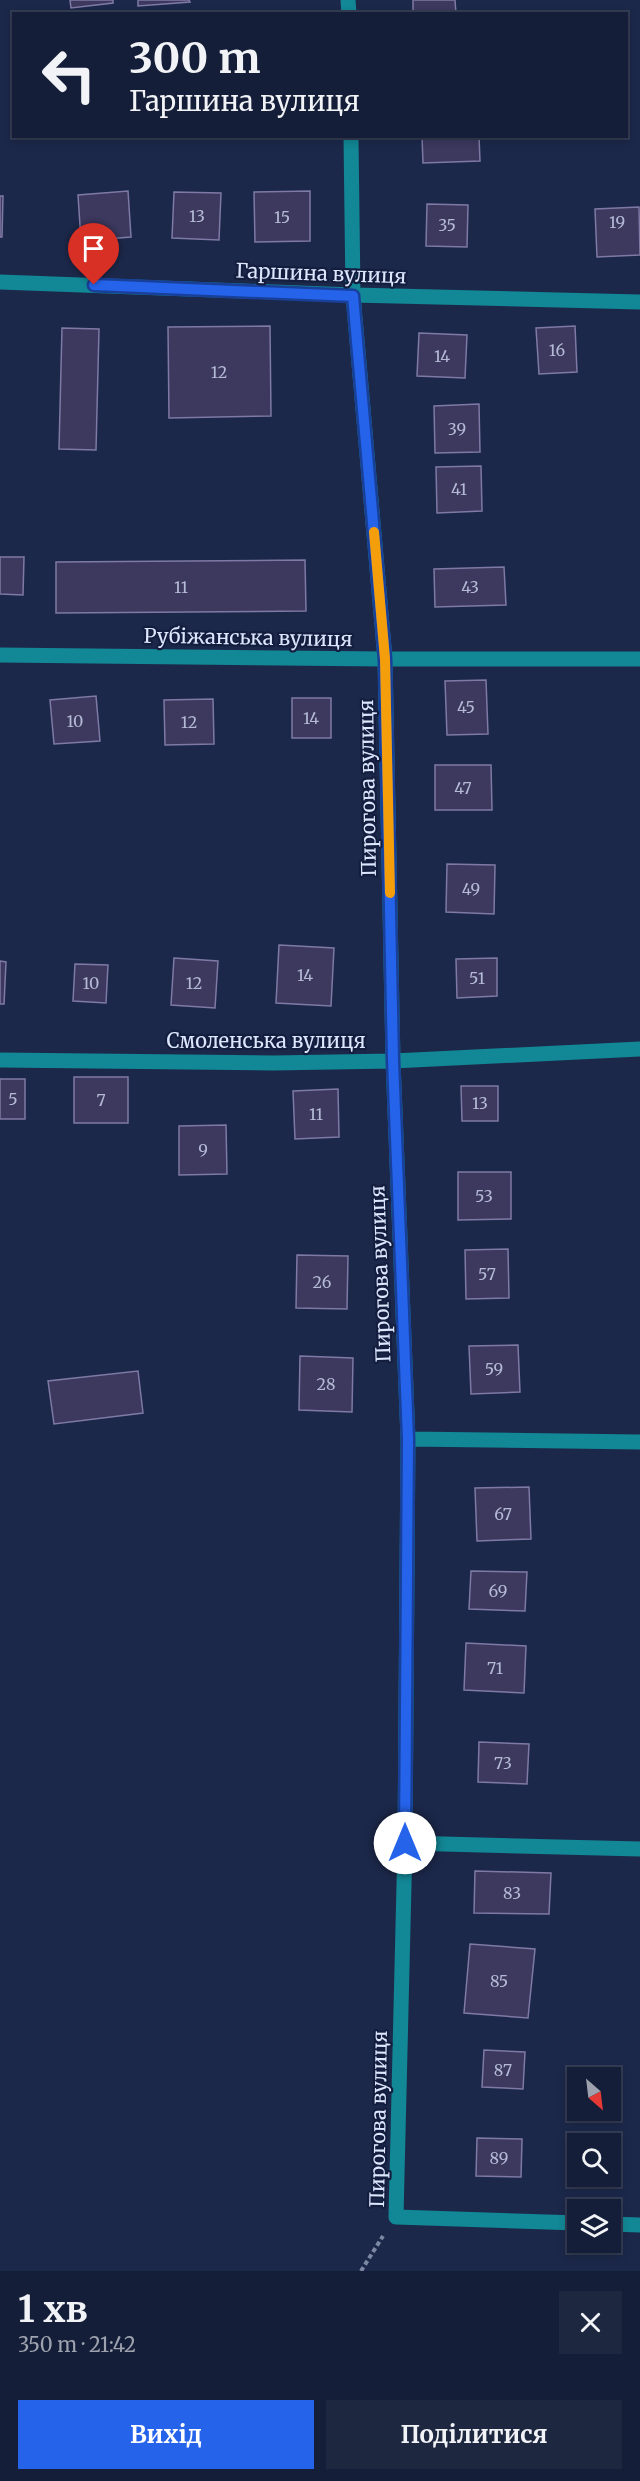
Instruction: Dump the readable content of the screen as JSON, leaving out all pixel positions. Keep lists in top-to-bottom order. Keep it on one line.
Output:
{"streets":{"street":["Гаршина вулиця","Рубіжанська вулиця","Пирогова вулиця","Смоленська вулиця"]},"crossings":[["Гаршина вулиця","Пирогова вулиця"],["Рубіжанська вулиця","Пирогова вулиця"],["Пирогова вулиця","Смоленська вулиця"]],"house_numbers":["13","15","19","35","16","14","12","39","41","11","43","45","14","10","12","47","49","14","51","10","12","5","7","13","11","9","53","57","26","59","28","67","69","71","73","83","85","87","89"],"north":"bottom right","page":{"turn":["300 m","Гаршина вулиця"],"heading":["1 хв","350 m · 21:42"],"buttons":["Вихід","Поділитися"]}}
